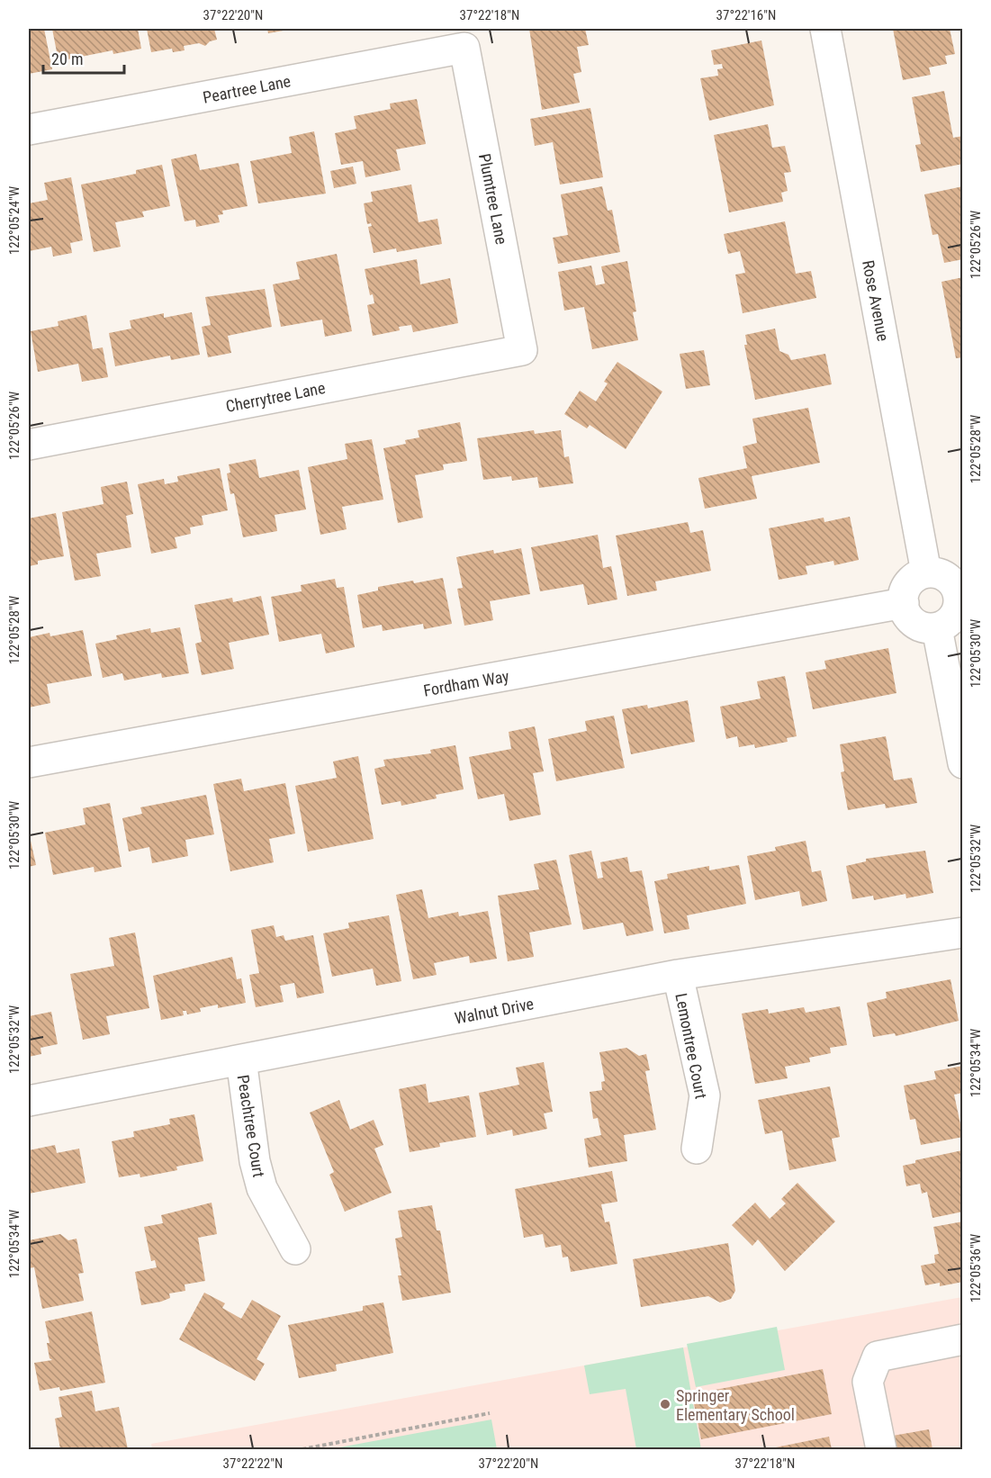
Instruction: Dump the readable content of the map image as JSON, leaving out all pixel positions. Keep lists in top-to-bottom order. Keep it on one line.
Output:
{"streets":{"street":["Peartree Lane","Plumtree Lane","Rose Avenue","Cherrytree Lane","Fordham Way","Walnut Drive","Lemontree Court","Peachtree Court"]},"crossings":[["Peartree Lane","Plumtree Lane"],["Plumtree Lane","Cherrytree Lane"],["Rose Avenue","Fordham Way"],["Walnut Drive","Lemontree Court"],["Walnut Drive","Peachtree Court"]],"places":["Springer Elementary School"],"scale_bar":"20 m","coordinates":["37°22'20\"N","37°22'18\"N","37°22'16\"N","122°05'24\"W","122°05'26\"W","122°05'28\"W","122°05'30\"W","122°05'32\"W","122°05'34\"W","122°05'36\"W","37°22'22\"N"]}
